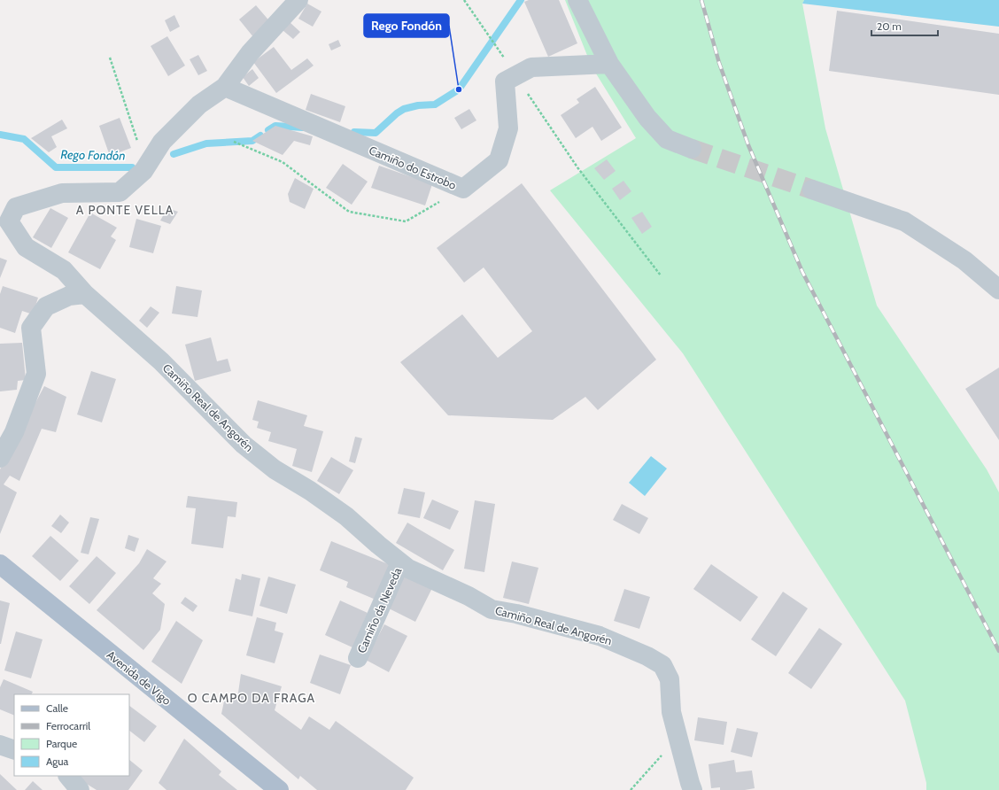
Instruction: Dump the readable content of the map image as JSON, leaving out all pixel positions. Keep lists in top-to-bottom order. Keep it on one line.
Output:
{"streets":{"main road":["Avenida de Vigo"],"street":["Camiño do Estrobo","Camiño Real de Angorén","Camiño da Neveda"]},"crossings":[["Camiño do Estrobo","Camiño Real de Angorén"],["Camiño Real de Angorén","Camiño da Neveda"]],"districts":["A PONTE VELLA","O CAMPO DA FRAGA"],"water":["Rego Fondón"],"places":["Rego Fondón"],"legend":["Calle","Ferrocarril","Parque","Agua"],"scale_bar":"20 m"}
